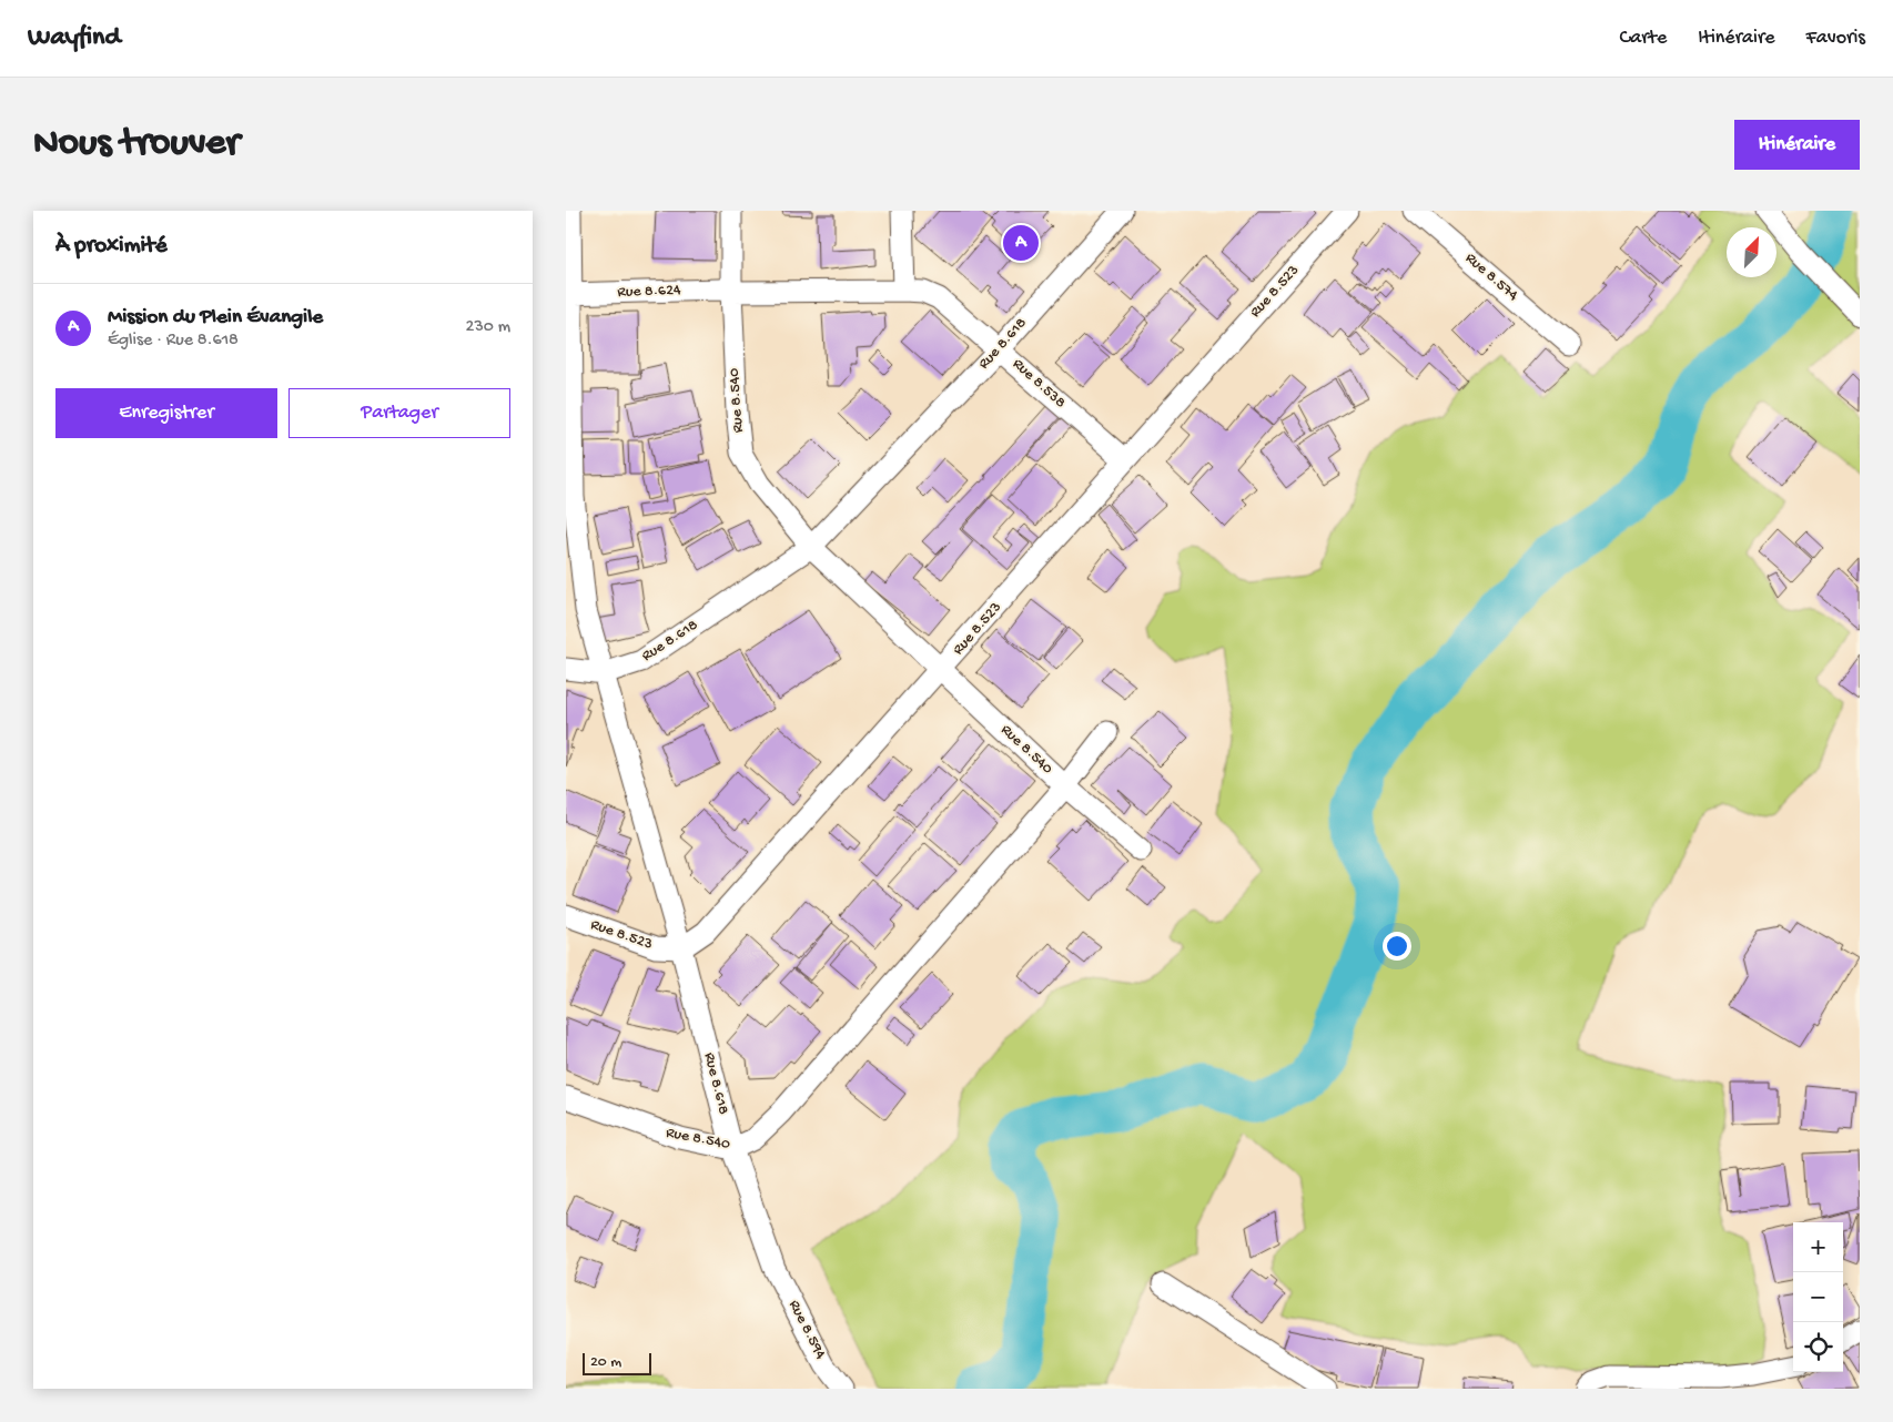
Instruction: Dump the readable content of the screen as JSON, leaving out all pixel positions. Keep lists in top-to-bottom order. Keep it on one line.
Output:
{"streets":{"street":["Rue 8.574","Rue 8.624","Rue 8.523","Rue 8.618","Rue 8.538","Rue 8.540","Rue 8.594"]},"crossings":[["Rue 8.624","Rue 8.538"],["Rue 8.624","Rue 8.540"],["Rue 8.523","Rue 8.618"],["Rue 8.523","Rue 8.538"],["Rue 8.523","Rue 8.540"],["Rue 8.618","Rue 8.538"],["Rue 8.618","Rue 8.540"],["Rue 8.618","Rue 8.594"],["Rue 8.538","Rue 8.540"]],"scale_bar":"20 m","north":"top right","page":{"header":"Wayfind","nav":["Carte","Itinéraire","Favoris"],"buttons":["Itinéraire",["Enregistrer","Partager"]],"title":"Nous trouver","heading":"À proximité","pins":"A","list":[{"mark":"A","name":"Mission du Plein Évangile","note":"Église · Rue 8.618","value":"230 m"}],"map_buttons":["+","−"],"scale":"20 m"}}
